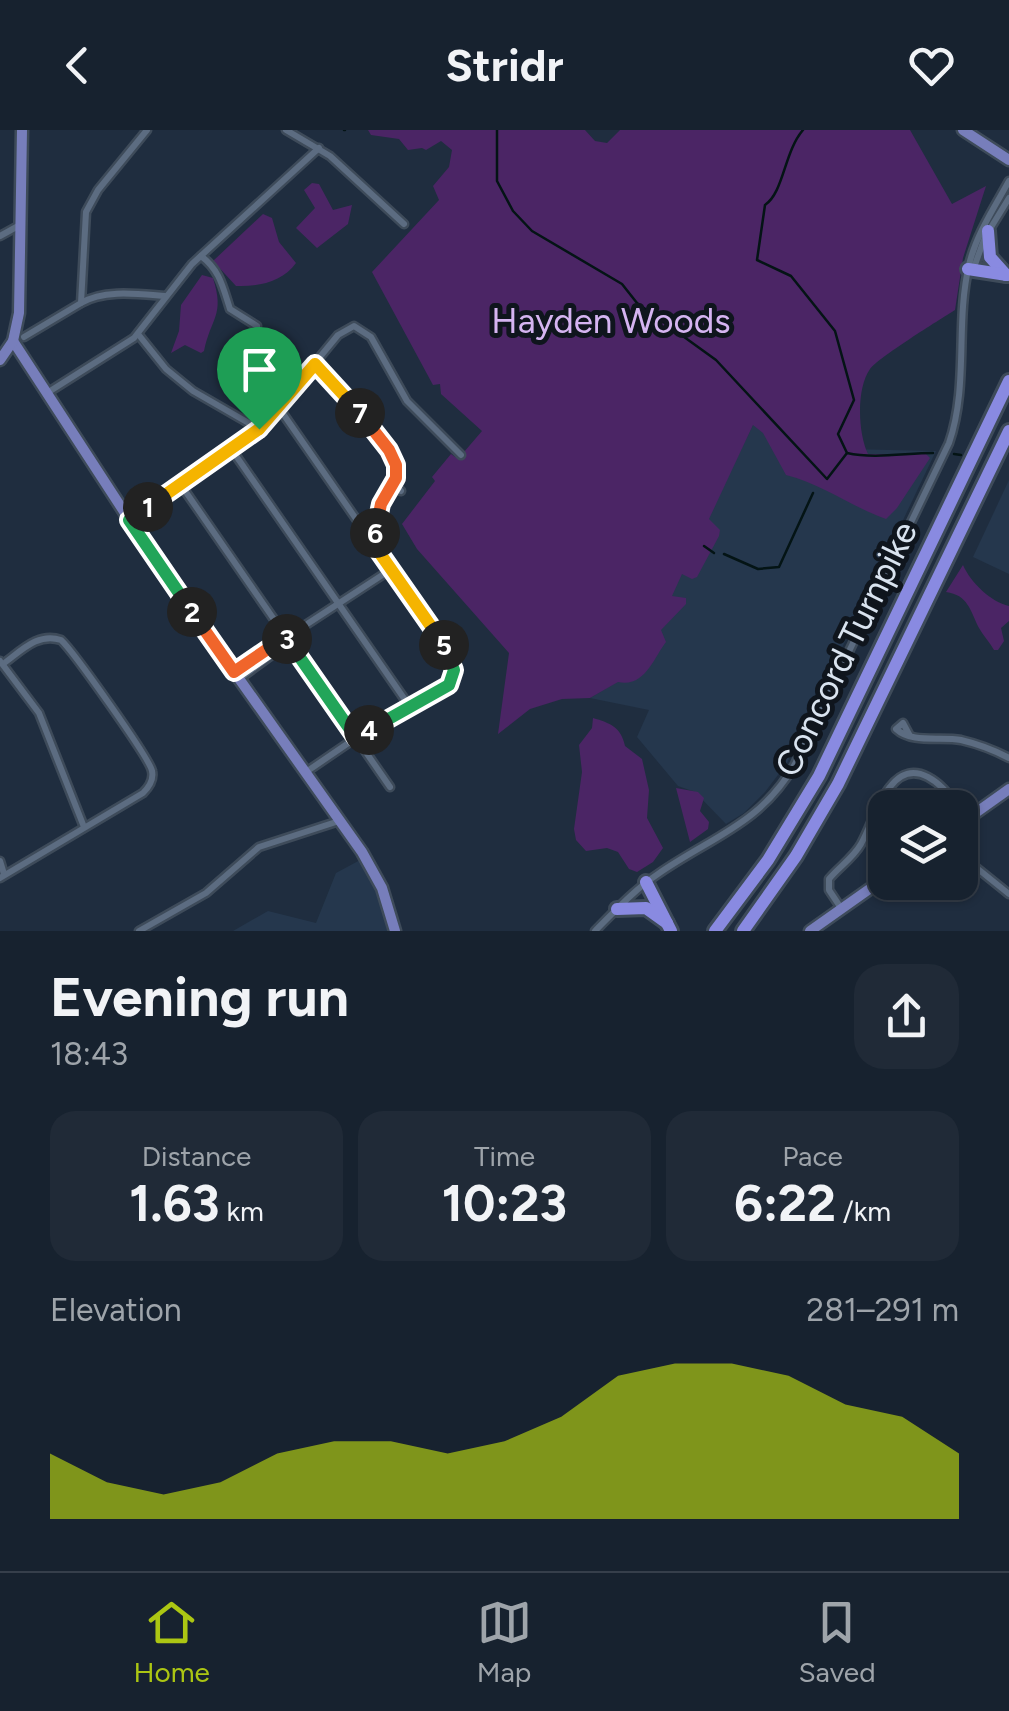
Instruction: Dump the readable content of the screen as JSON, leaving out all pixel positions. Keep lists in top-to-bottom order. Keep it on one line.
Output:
{"streets":{"highway":["Concord Turnpike"]},"parks":["Hayden Woods"],"page":{"header":"Stridr","pins":["7","1","6","2","3","5","4"],"heading":["Evening run","18:43"],"stats":[["Distance","1.63 km"],["Time","10:23"],["Pace","6:22 /km"]],"chart":["Elevation","281–291 m"],"tabs":["Home","Map","Saved"]}}
